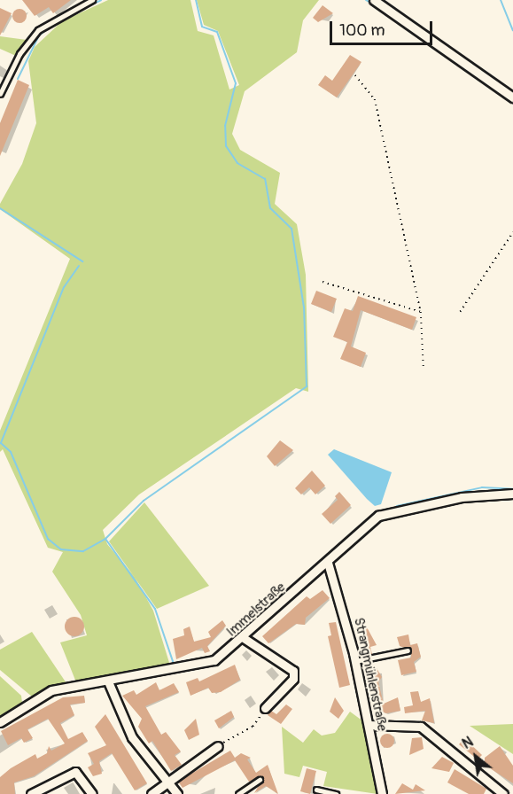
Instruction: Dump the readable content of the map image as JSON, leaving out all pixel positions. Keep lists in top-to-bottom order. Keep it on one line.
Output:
{"streets":{"street":["Immelstraße","Strangmühlenstraße"]},"crossings":[["Immelstraße","Strangmühlenstraße"]],"scale_bar":"100 m","north":"top left"}
